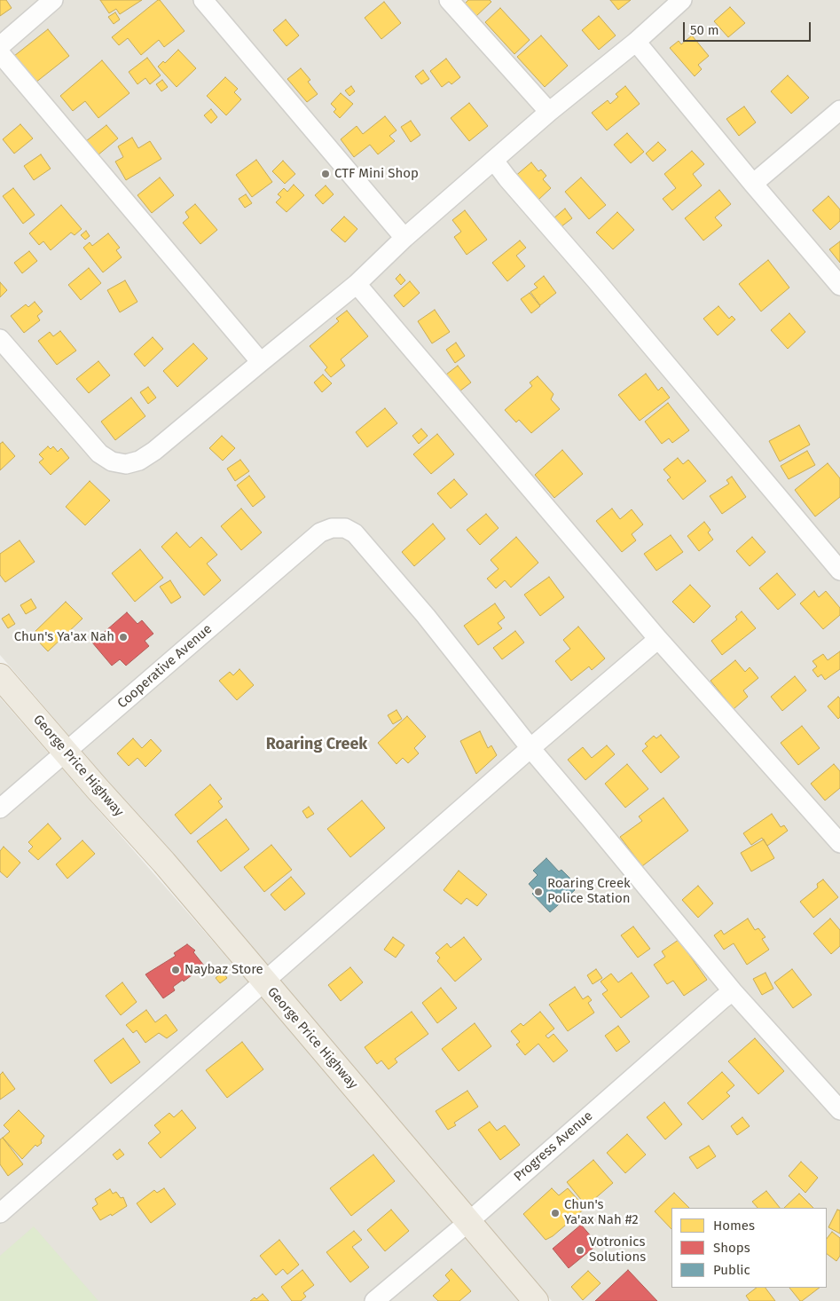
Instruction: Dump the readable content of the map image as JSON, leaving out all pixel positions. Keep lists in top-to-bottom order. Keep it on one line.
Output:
{"streets":{"highway":["George Price Highway"],"street":["Cooperative Avenue","Progress Avenue"]},"crossings":[["Cooperative Avenue","George Price Highway"],["George Price Highway","Progress Avenue"]],"districts":["Roaring Creek"],"places":["CTF Mini Shop","Chun's Ya'ax Nah","Roaring Creek Police Station","Naybaz Store","Chun's Ya'ax Nah #2","Votronics Solutions"],"legend":["Homes","Shops","Public"],"scale_bar":"50 m"}
